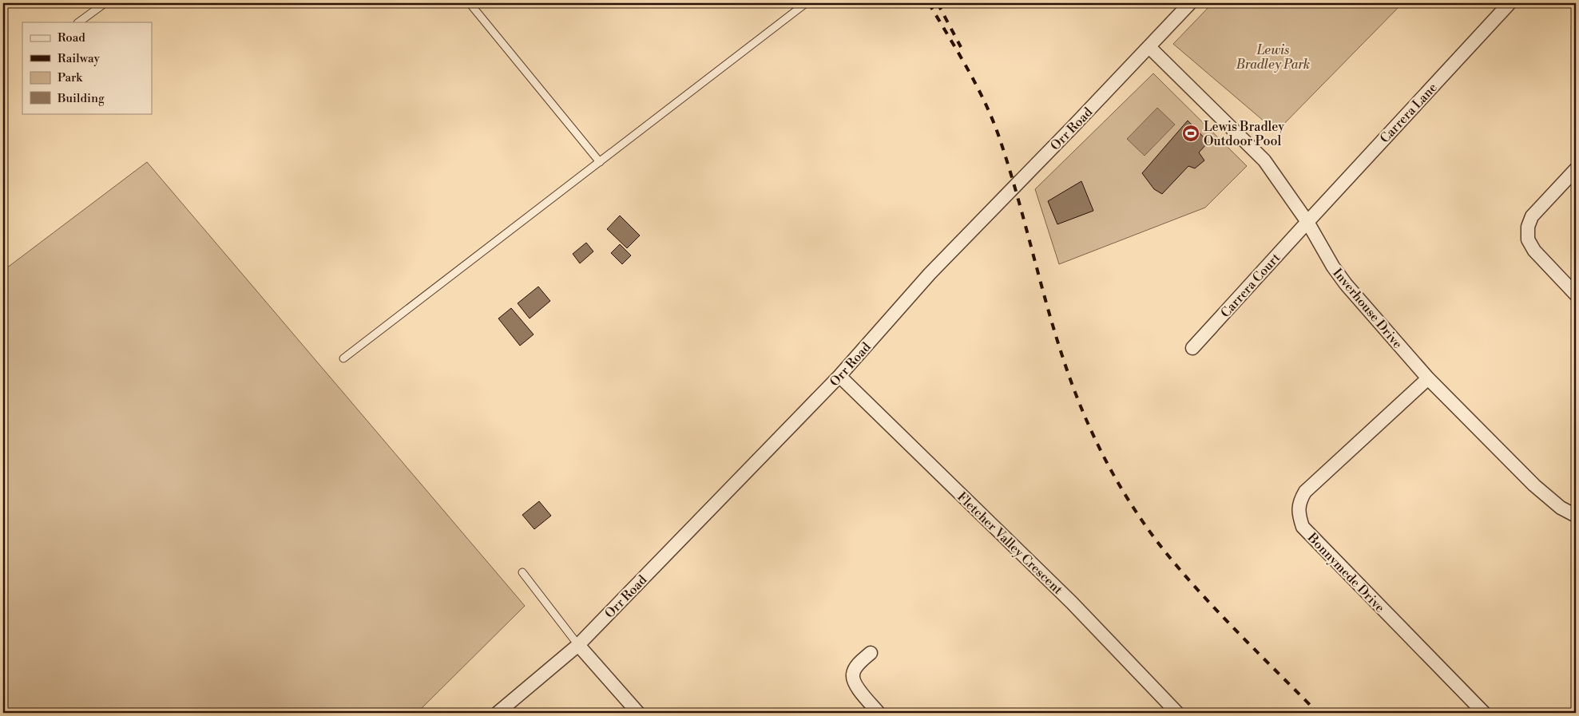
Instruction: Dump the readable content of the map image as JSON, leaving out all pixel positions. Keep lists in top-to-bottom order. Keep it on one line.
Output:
{"streets":{"street":["Carrera Lane","Orr Road","Carrera Court","Inverhouse Drive","Fletcher Valley Crescent","Bonnymede Drive"]},"crossings":[["Carrera Lane","Carrera Court"],["Carrera Lane","Inverhouse Drive"],["Orr Road","Inverhouse Drive"],["Orr Road","Fletcher Valley Crescent"],["Carrera Court","Inverhouse Drive"],["Inverhouse Drive","Bonnymede Drive"]],"parks":["Lewis Bradley Park"],"places":{"sports":["Lewis Bradley Outdoor Pool"]},"legend":["Road","Railway","Park","Building"]}
